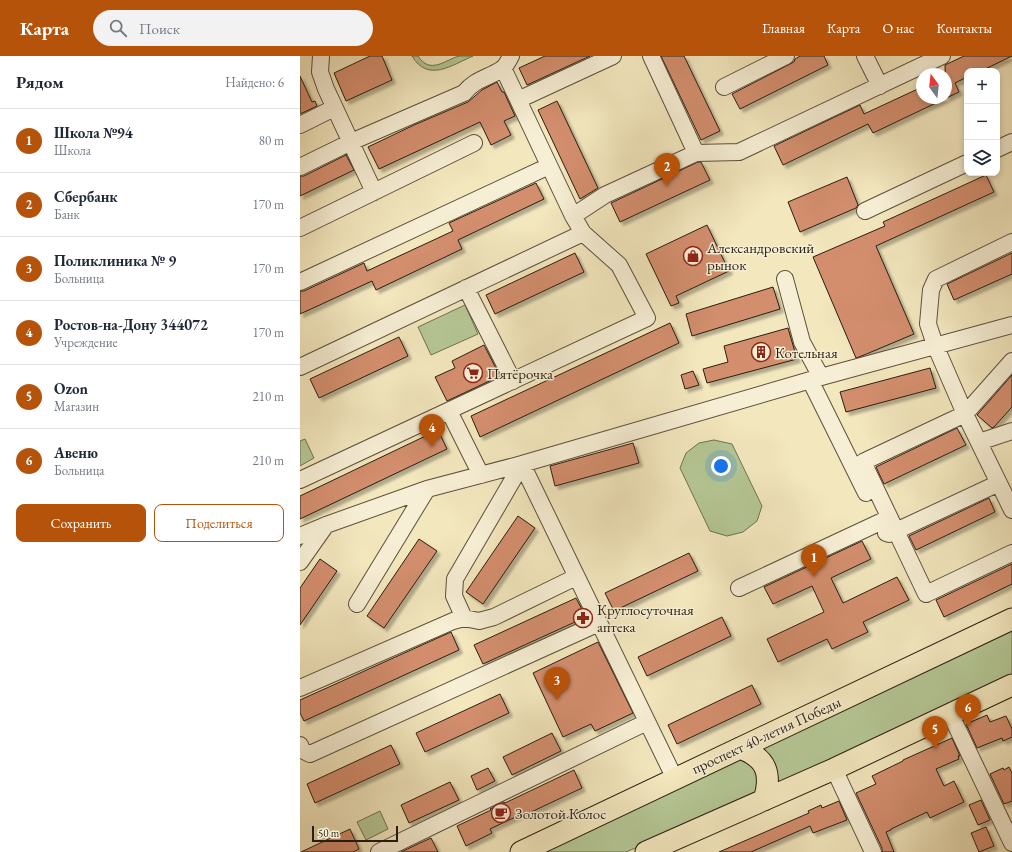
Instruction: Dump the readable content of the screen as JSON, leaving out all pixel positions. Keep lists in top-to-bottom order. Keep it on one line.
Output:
{"streets":{"main road":["проспект 40-летия Победы"]},"places":{"shop":["Александровский рынок"],"building":["Котельная"],"supermarket":["Пятёрочка"],"pharmacy":["Круглосуточная аптека"],"cafe":["Золотой Колос"]},"scale_bar":"50 m","north":"top","page":{"header":"Карта","search":"Поиск","nav":["Главная","Карта","О нас","Контакты"],"heading":["Рядом","Найдено: 6"],"map_buttons":["+","−"],"list":[{"mark":"1","name":"Школа №94","note":"Школа","value":"80 m"},{"mark":"2","name":"Сбербанк","note":"Банк","value":"170 m"},{"mark":"3","name":"Поликлиника № 9","note":"Больница","value":"170 m"},{"mark":"4","name":"Ростов-на-Дону 344072","note":"Учреждение","value":"170 m"},{"mark":"5","name":"Ozon","note":"Магазин","value":"210 m"},{"mark":"6","name":"Авеню","note":"Больница","value":"210 m"}],"pins":["2","4","1","3","6","5"],"buttons":["Сохранить","Поделиться"],"scale":"50 m"}}
